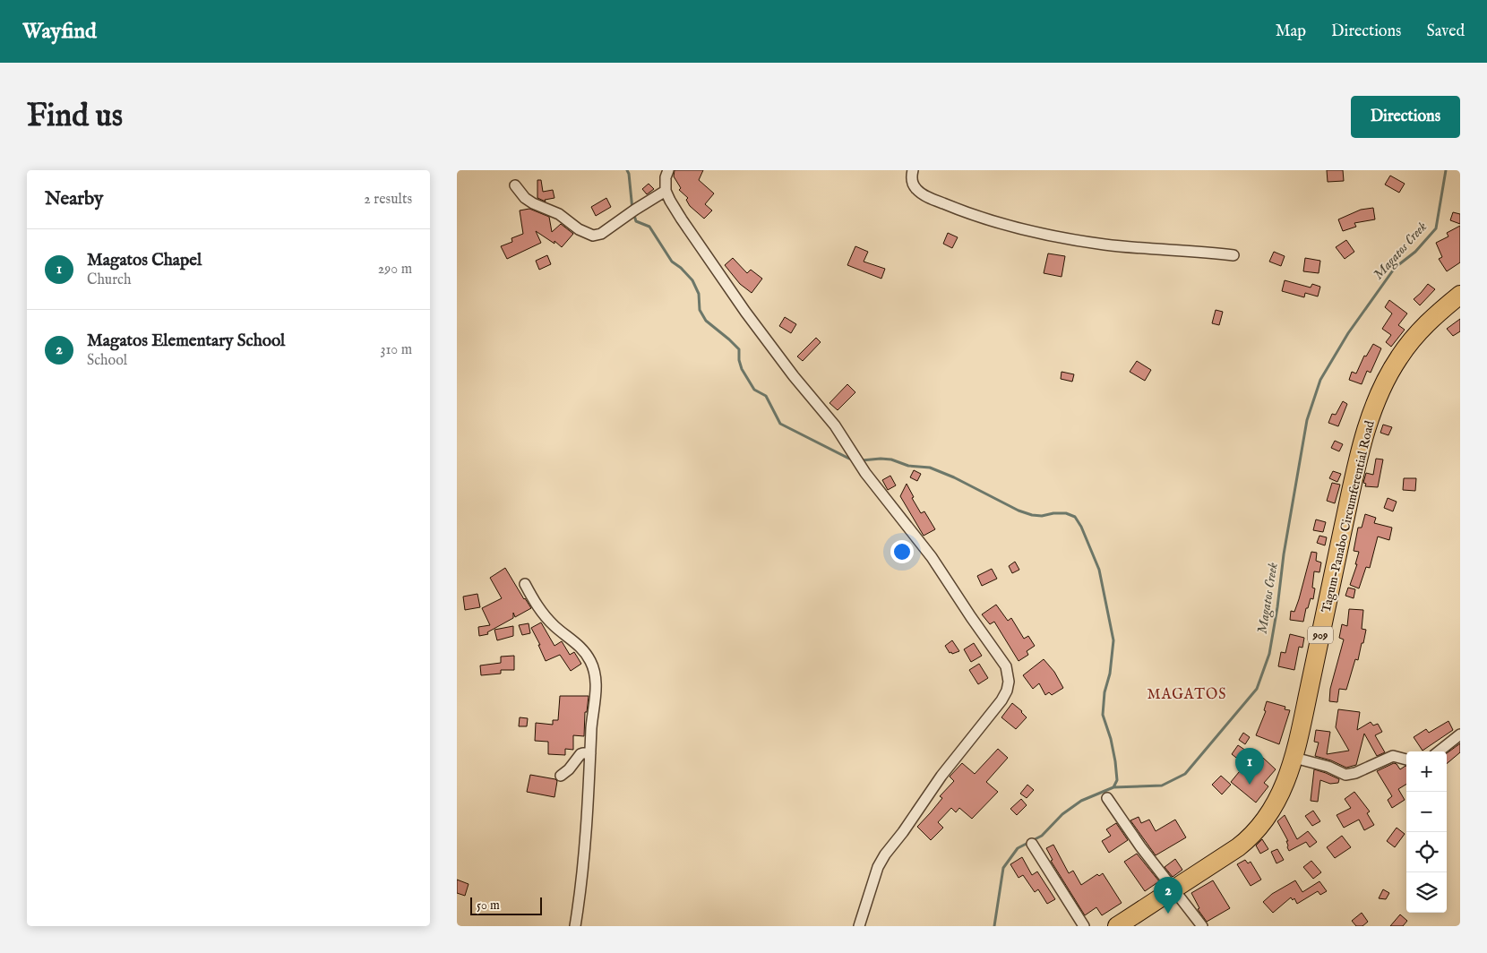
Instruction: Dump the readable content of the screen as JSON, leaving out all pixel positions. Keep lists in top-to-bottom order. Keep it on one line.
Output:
{"streets":{"highway":["Tagum-Panabo Circumferential Road","909"]},"districts":["MAGATOS"],"water":["Magatos Creek"],"scale_bar":"50 m","page":{"header":"Wayfind","nav":["Map","Directions","Saved"],"buttons":"Directions","title":"Find us","heading":["Nearby","2 results"],"list":[{"mark":"1","name":"Magatos Chapel","note":"Church","value":"290 m"},{"mark":"2","name":"Magatos Elementary School","note":"School","value":"310 m"}],"pins":["1","2"],"map_buttons":["+","−"],"scale":"50 m"}}
